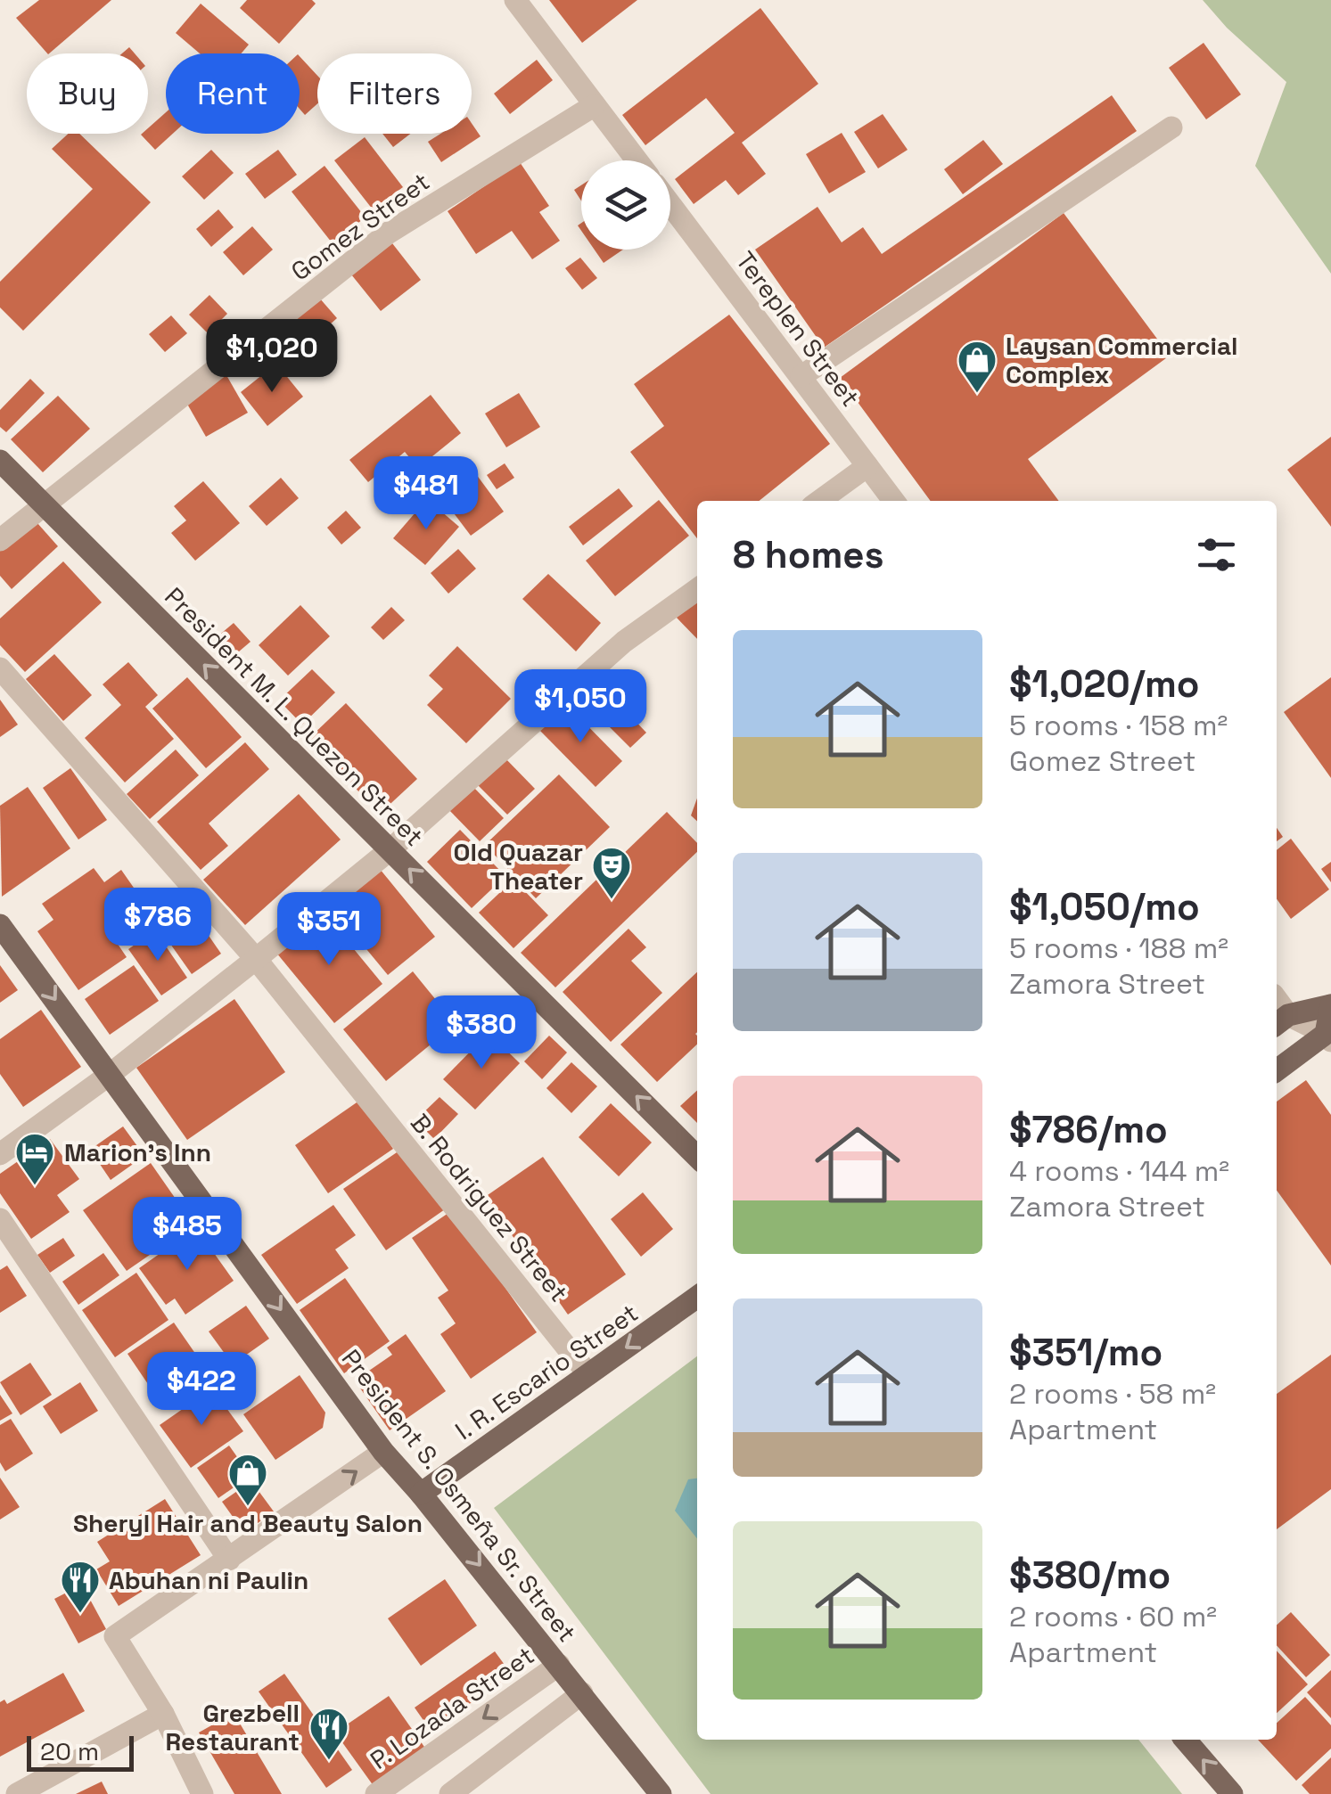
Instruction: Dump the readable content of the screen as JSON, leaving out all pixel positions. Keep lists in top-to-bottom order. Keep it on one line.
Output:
{"streets":{"main road":["President M. L. Quezon Street","I. R. Escario Street","President S. Osmeña Sr. Street"],"street":["Gomez Street","Tereplen Street","B. Rodriguez Street","P. Lozada Street"]},"crossings":[["Gomez Street","President M. L. Quezon Street"],["B. Rodriguez Street","I. R. Escario Street"],["I. R. Escario Street","President S. Osmeña Sr. Street"],["President S. Osmeña Sr. Street","P. Lozada Street"]],"one_way":["President M. L. Quezon Street","I. R. Escario Street","President S. Osmeña Sr. Street"],"places":{"shop":["Laysan Commercial Complex","Sheryl Hair and Beauty Salon"],"theatre":["Old Quazar Theater"],"hotel":["Marion's Inn"],"restaurant":["Abuhan ni Paulin","Grezbell Restaurant"]},"scale_bar":"20 m","page":{"chip":["Buy","Rent","Filters"],"price":["$1,020","$481","$1,050","$786","$351","$380","$485","$422"],"heading":"8 homes","list":[{"name":"$1,020/mo","note":"5 rooms · 158 m² · Gomez Street"},{"name":"$1,050/mo","note":"5 rooms · 188 m² · Zamora Street"},{"name":"$786/mo","note":"4 rooms · 144 m² · Zamora Street"},{"name":"$351/mo","note":"2 rooms · 58 m² · Apartment"},{"name":"$380/mo","note":"2 rooms · 60 m² · Apartment"}],"scale":"20 m"}}
